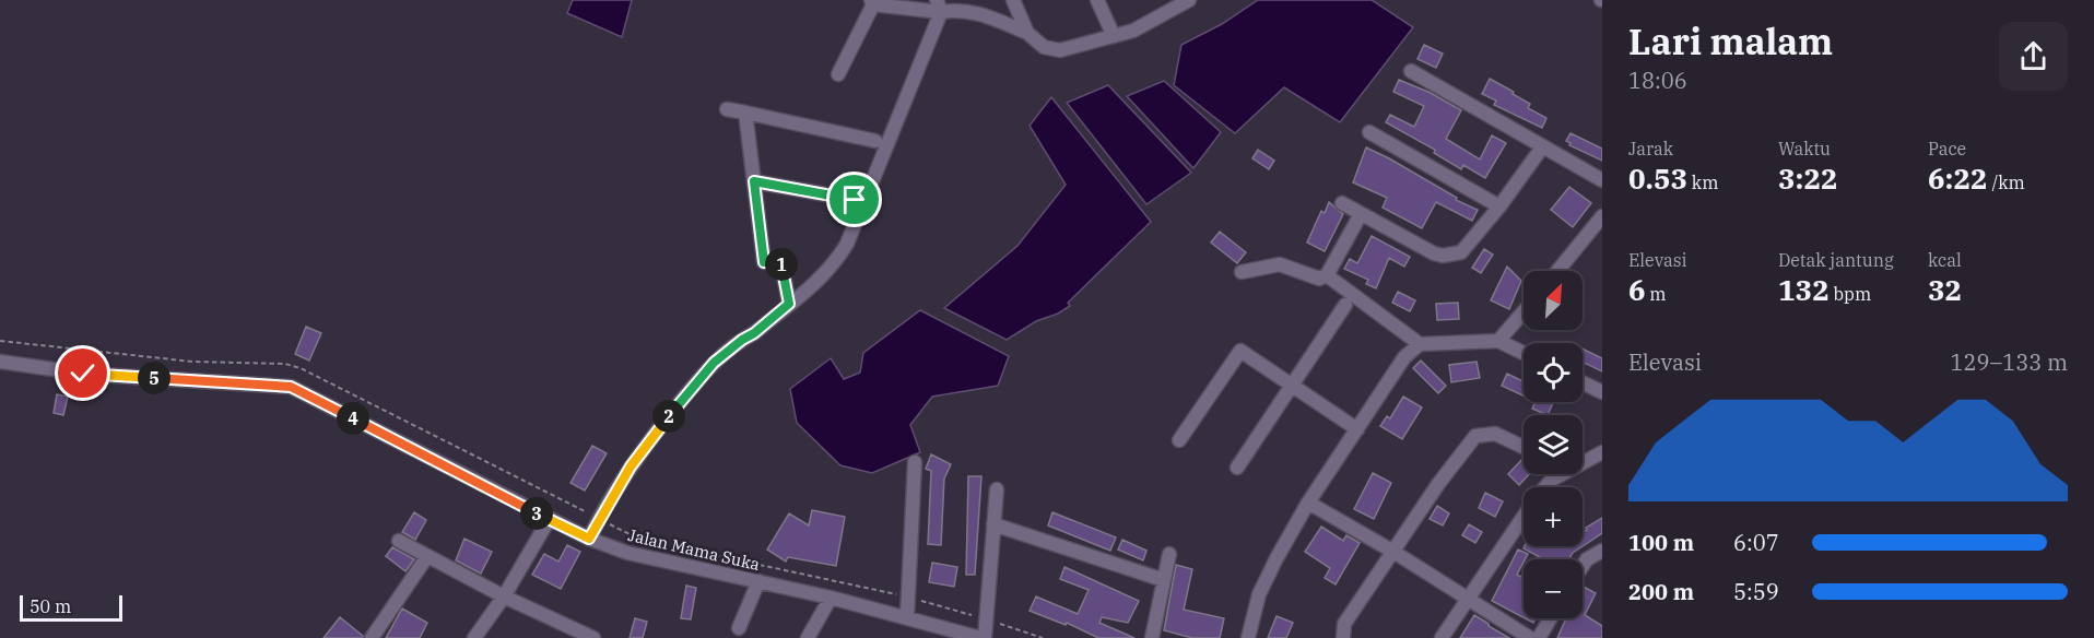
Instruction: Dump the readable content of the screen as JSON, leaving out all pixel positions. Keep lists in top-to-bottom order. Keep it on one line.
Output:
{"streets":{"street":["Jalan Mama Suka"]},"scale_bar":"50 m","north":"top right","page":{"heading":["Lari malam","18:06"],"stats":[["Jarak","0.53 km"],["Waktu","3:22"],["Pace","6:22 /km"],["Elevasi","6 m"],["Detak jantung","132 bpm"],["kcal","32"]],"pins":["1","5","2","4","3"],"map_buttons":["+","−"],"chart":["Elevasi","129–133 m"],"list":[{"name":"100 m","note":"6:07"},{"name":"200 m","note":"5:59"}],"scale":"50 m"}}
